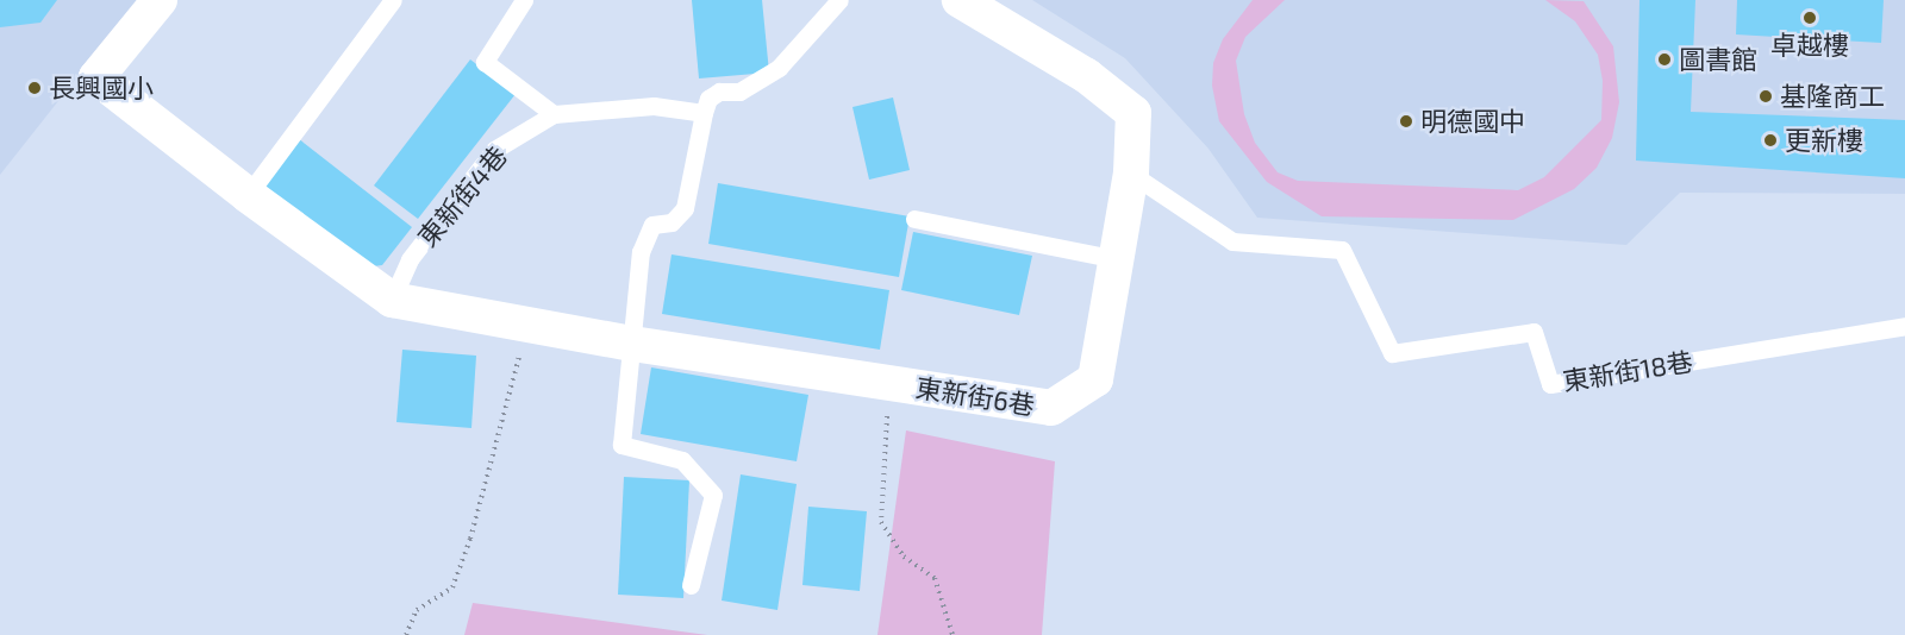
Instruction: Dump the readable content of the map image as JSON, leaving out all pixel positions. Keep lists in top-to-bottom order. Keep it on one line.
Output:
{"streets":{"street":["東新街6巷"],"lane":["東新街4巷","東新街18巷"]},"crossings":[["東新街18巷","東新街6巷"]],"places":["卓越樓","圖書館","長興國小","基隆商工","明德國中","更新樓"]}
